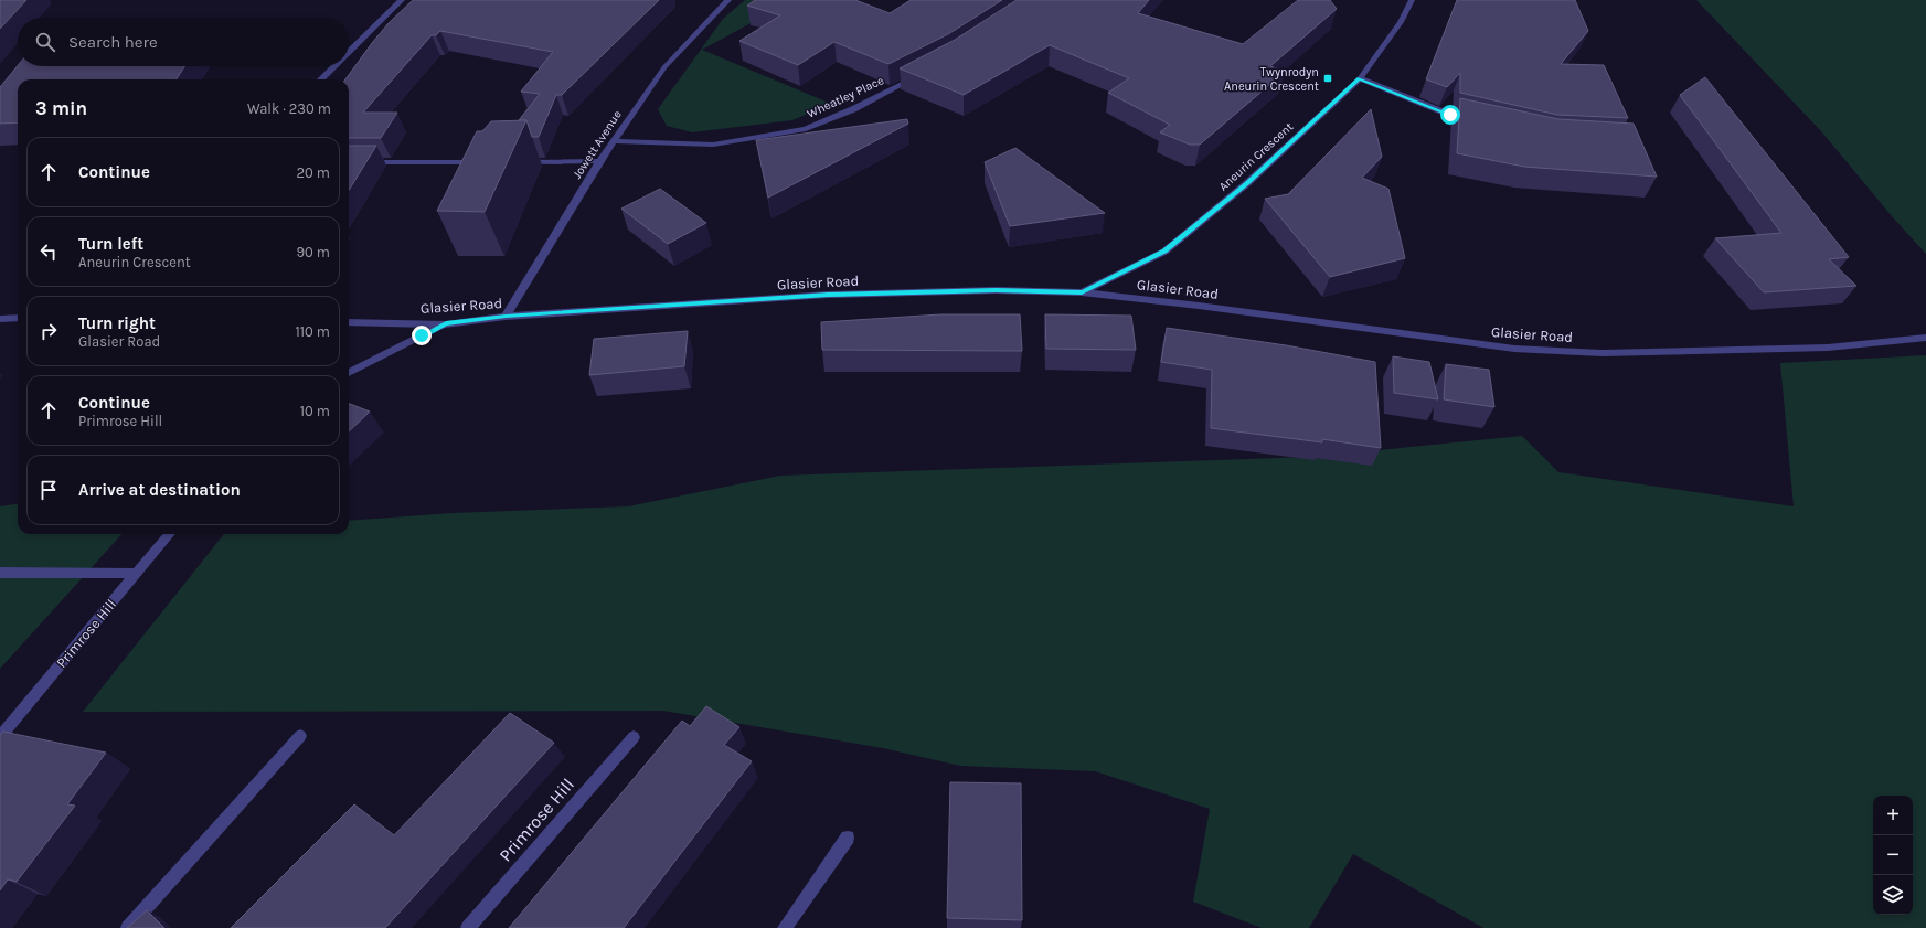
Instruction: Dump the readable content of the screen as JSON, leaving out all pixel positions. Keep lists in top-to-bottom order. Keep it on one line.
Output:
{"streets":{"street":["Wheatley Place","Jowett Avenue","Aneurin Crescent","Glasier Road","Primrose Hill"]},"crossings":[["Wheatley Place","Jowett Avenue"],["Jowett Avenue","Glasier Road"],["Aneurin Crescent","Glasier Road"]],"places":{"transit":["Twynrodyn Aneurin Crescent"]},"page":{"search":"Search here","heading":["3 min","Walk · 230 m"],"list":[["Continue","20 m"],["Turn left","Aneurin Crescent","90 m"],["Turn right","Glasier Road","110 m"],["Continue","Primrose Hill","10 m"],"Arrive at destination"],"map_buttons":["+","−"]}}
